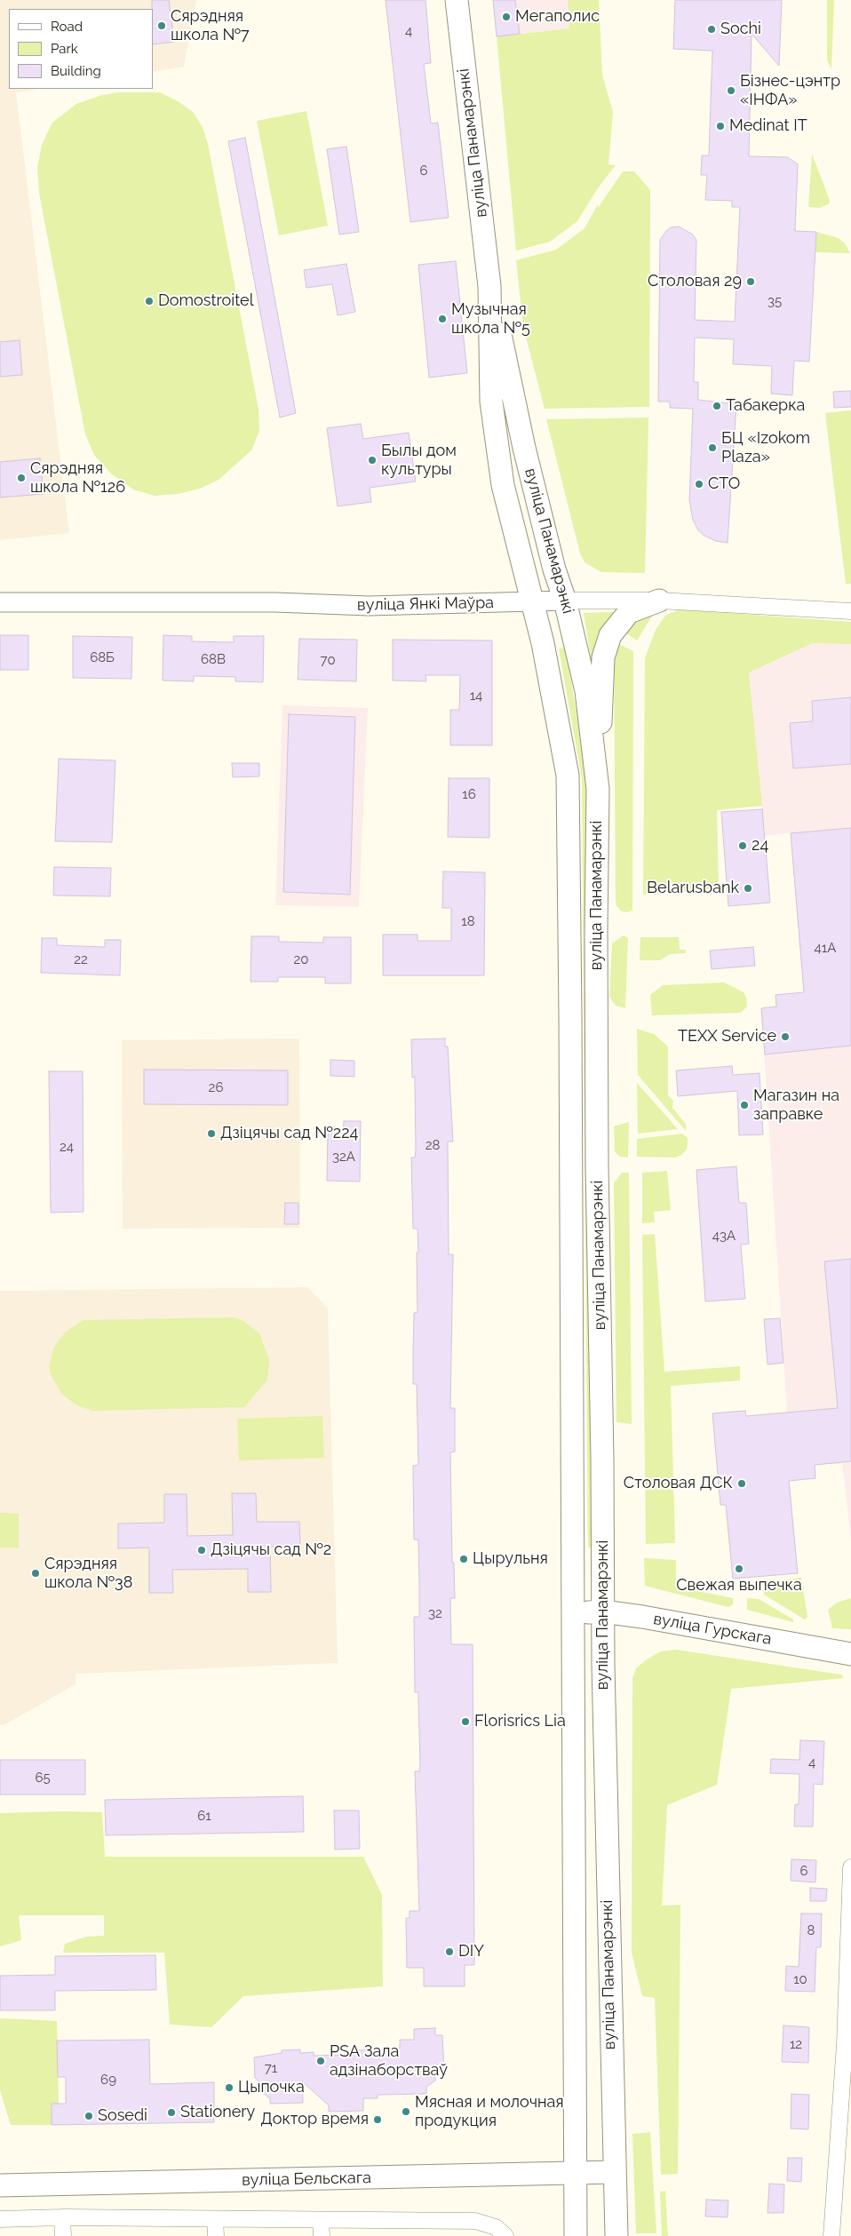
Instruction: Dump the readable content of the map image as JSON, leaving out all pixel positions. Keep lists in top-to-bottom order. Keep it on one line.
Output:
{"streets":{"main road":["вуліца Панамарэнкі","вуліца Гурскага","вуліца Бельскага"],"street":["вуліца Янкі Маўра"]},"crossings":[["вуліца Панамарэнкі","вуліца Янкі Маўра"],["вуліца Панамарэнкі","вуліца Гурскага"],["вуліца Панамарэнкі","вуліца Бельскага"]],"places":["Мегаполис","Сярэдняя школа №7","Sochi","Бізнес-цэнтр «ІНФА»","Medinat IT","Столовая 29","Domostroitel","Музычная школа №5","Табакерка","БЦ «Izokom Plaza»","Былы дом культуры","Сярэдняя школа №126","СТО","24","Belarusbank","TEXX Service","Магазин на заправке","Дзіцячы сад №224","Столовая ДСК","Дзіцячы сад №2","Цырульня","Свежая выпечка","Сярэдняя школа №38","Florisrics Lia","DIY","PSA Зала адзінаборстваў","Цыпочка","Мясная и молочная продукция","Stationery","Sosedi","Доктор время"],"house_numbers":["4","6","35","68Б","68В","70","14","16","18","41А","22","20","26","28","24","32А","43А","32","4","65","61","6","8","10","12","71","69"],"legend":["Road","Park","Building"]}
